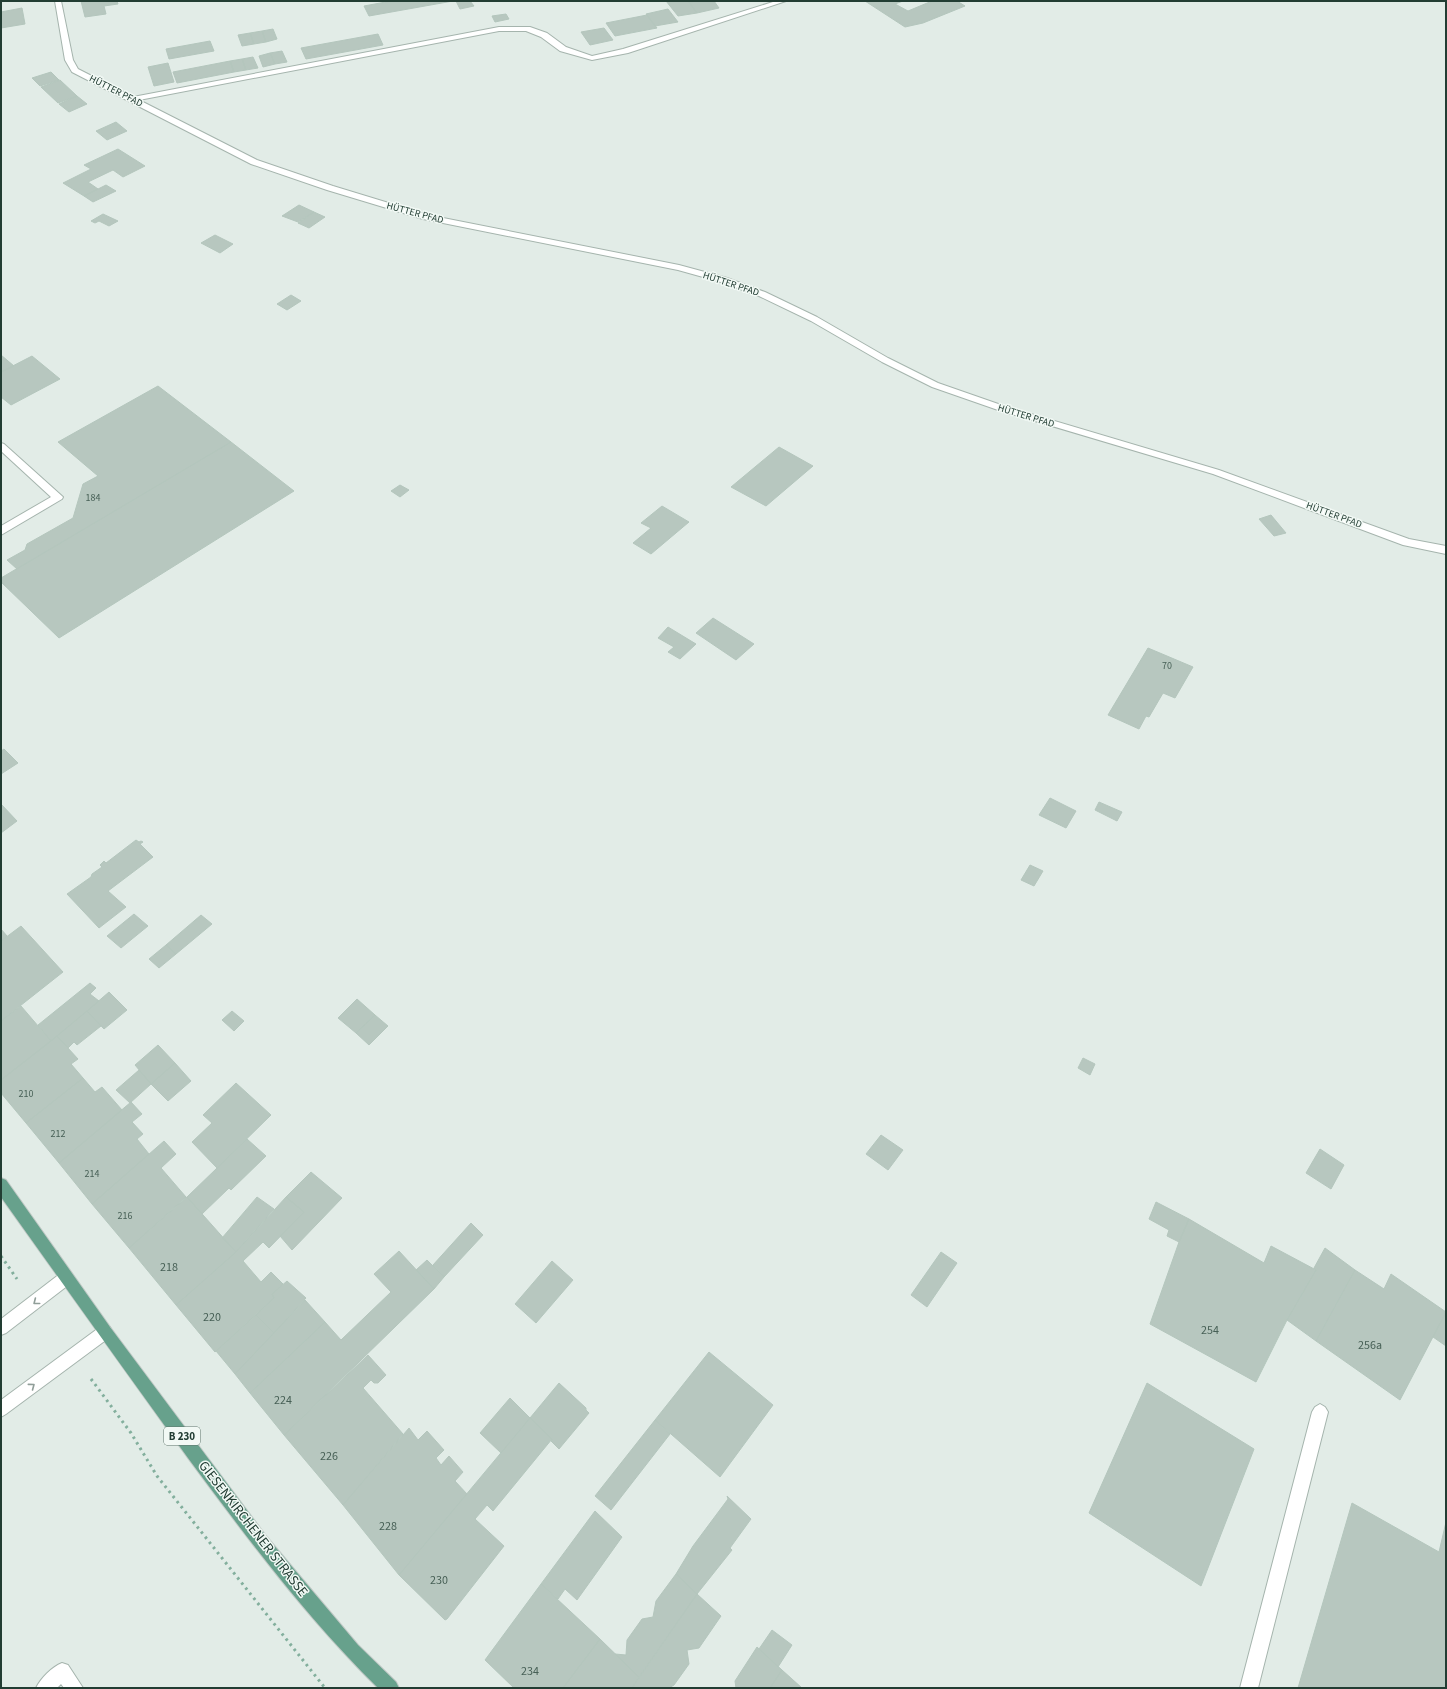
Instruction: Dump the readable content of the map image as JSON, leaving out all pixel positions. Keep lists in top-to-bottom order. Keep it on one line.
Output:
{"streets":{"main road":["B 230","GIESENKIRCHENER STRASSE"],"street":["HÜTTER PFAD"]},"house_numbers":["184","70","210","212","214","216","218","220","254","256a","224","226","228","230","234"]}
